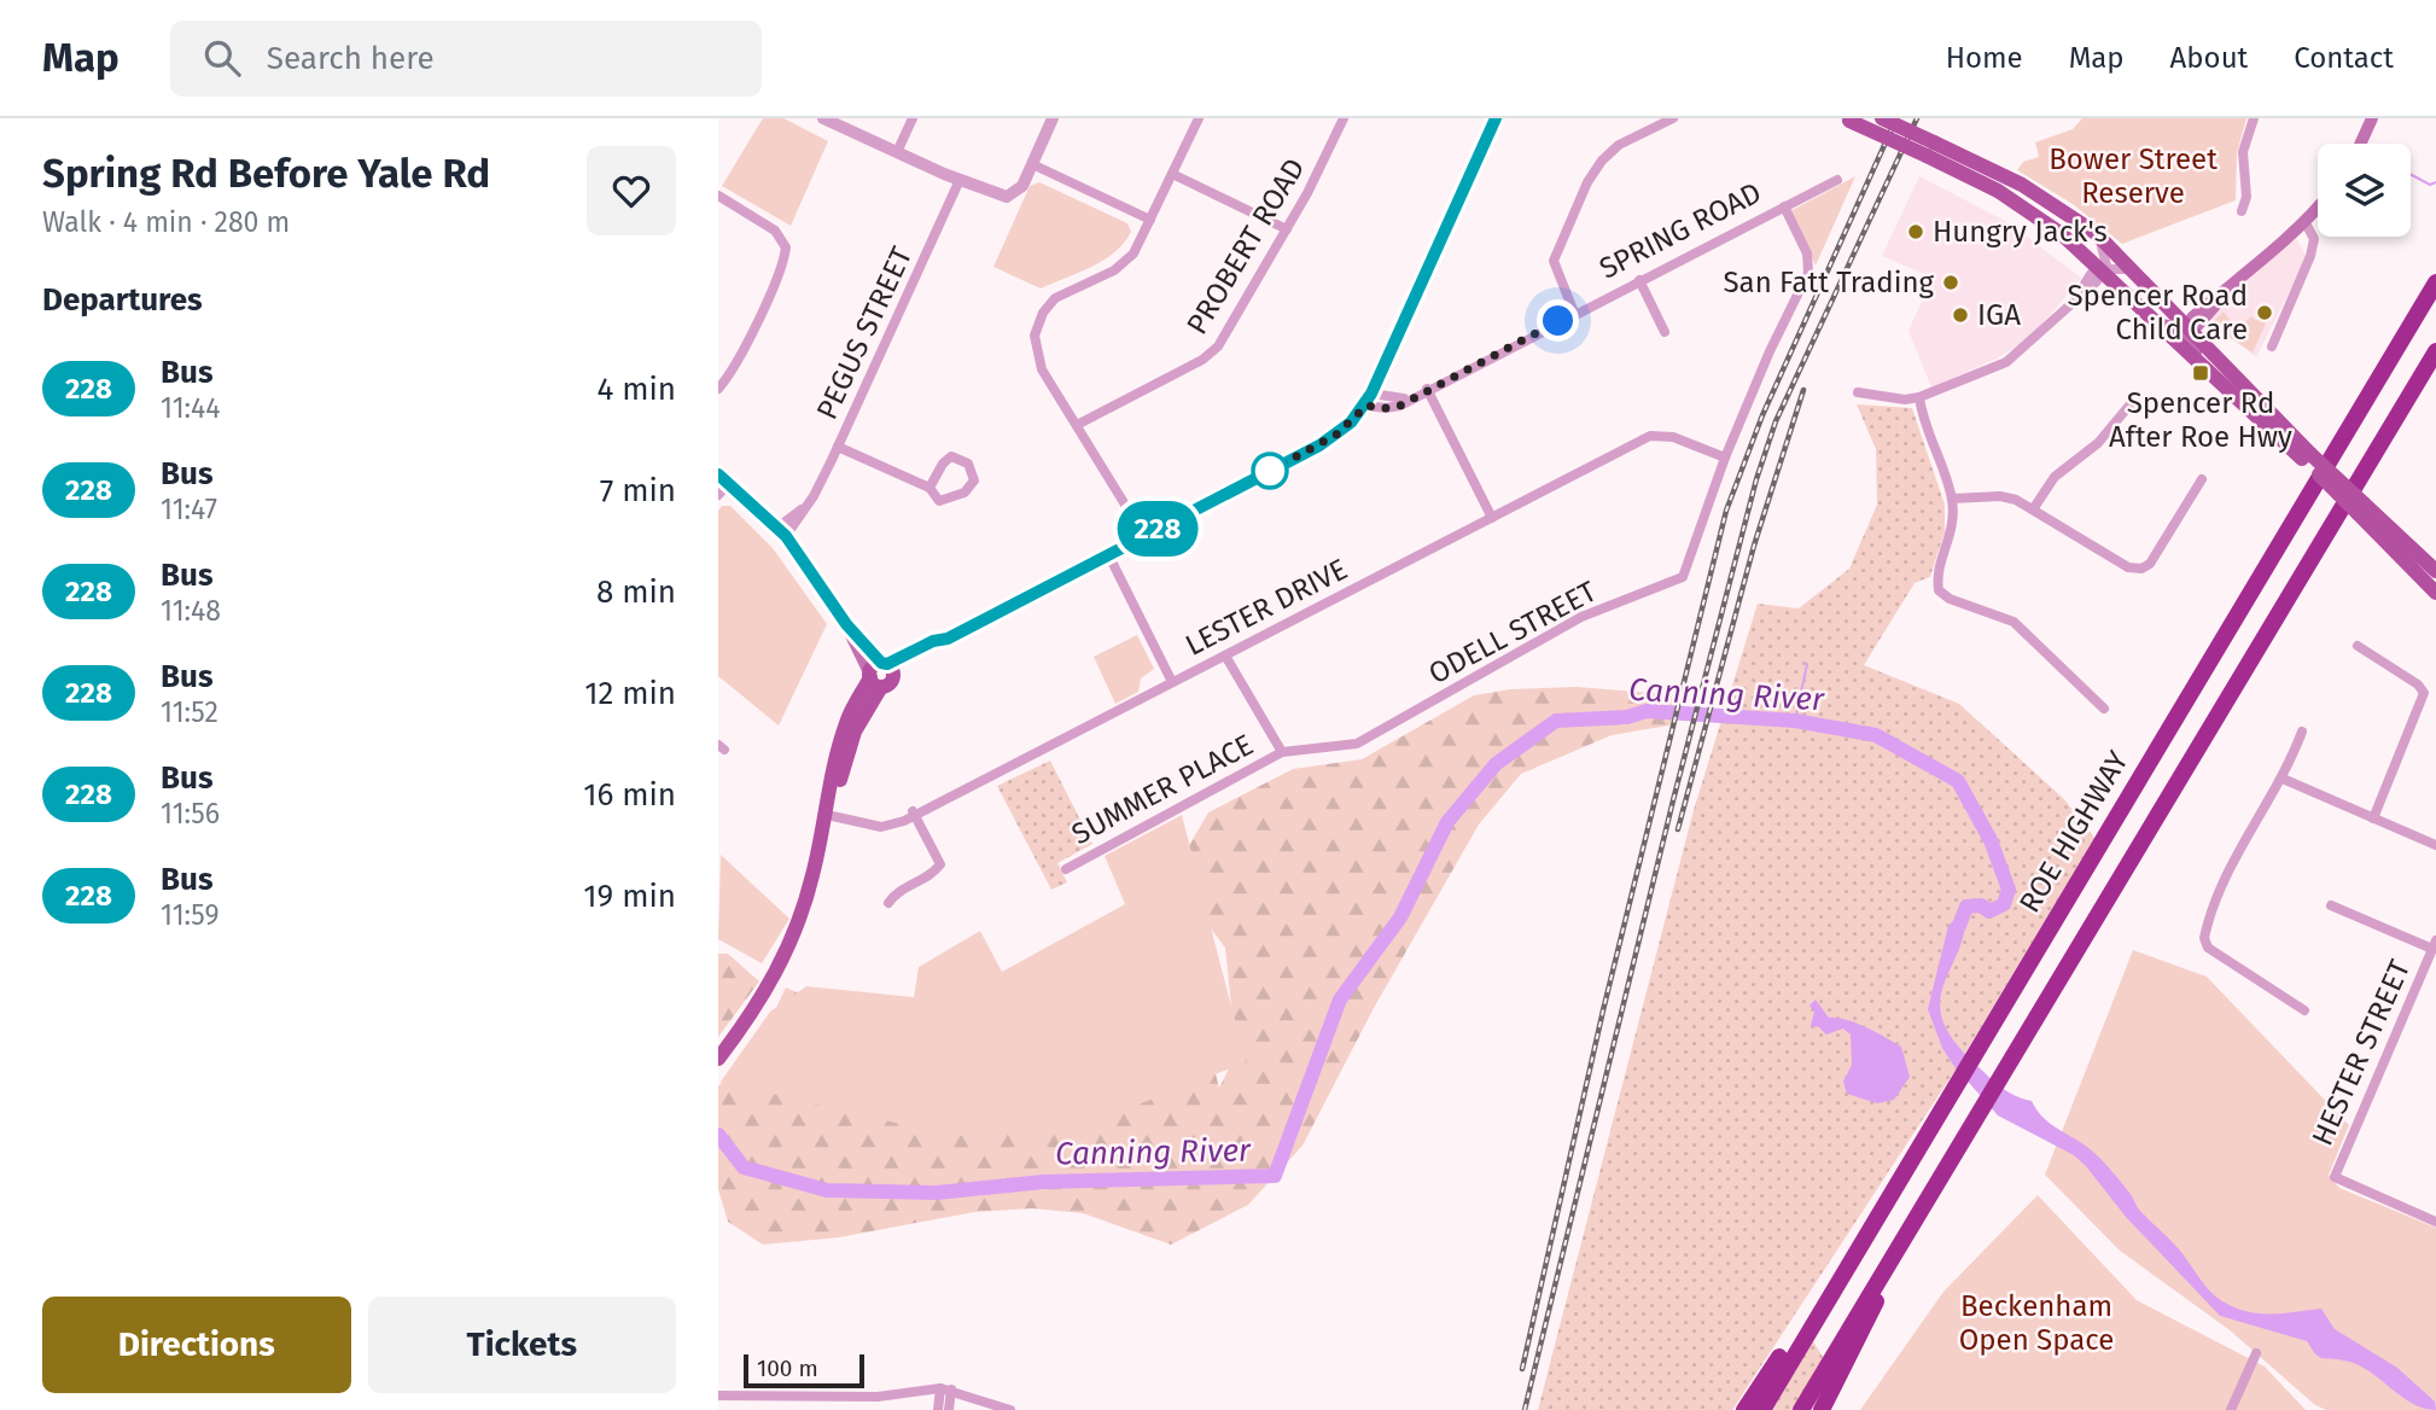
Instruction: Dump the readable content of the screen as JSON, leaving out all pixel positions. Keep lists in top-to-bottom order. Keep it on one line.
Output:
{"streets":{"highway":["ROE HIGHWAY"],"street":["SPRING ROAD","PROBERT ROAD","PEGUS STREET","LESTER DRIVE","ODELL STREET","SUMMER PLACE","HESTER STREET"]},"crossings":[["SPRING ROAD","ODELL STREET"],["LESTER DRIVE","ODELL STREET"],["ODELL STREET","SUMMER PLACE"]],"water":["Canning River"],"parks":["Bower Street Reserve","Beckenham Open Space"],"places":{"other":["Hungry Jack's","San Fatt Trading","Spencer Road Child Care","IGA"],"transit":["Spencer Rd After Roe Hwy"]},"lines":["bus line 228"],"scale_bar":"100 m","page":{"header":"Map","search":"Search here","nav":["Home","Map","About","Contact"],"heading":[["Spring Rd Before Yale Rd","Walk · 4 min · 280 m"],"Departures"],"on_map":"228","list":[{"mark":"228","name":"Bus","note":"11:44","value":"4 min"},{"mark":"228","name":"Bus","note":"11:47","value":"7 min"},{"mark":"228","name":"Bus","note":"11:48","value":"8 min"},{"mark":"228","name":"Bus","note":"11:52","value":"12 min"},{"mark":"228","name":"Bus","note":"11:56","value":"16 min"},{"mark":"228","name":"Bus","note":"11:59","value":"19 min"}],"buttons":["Directions","Tickets"],"scale":"100 m"}}
